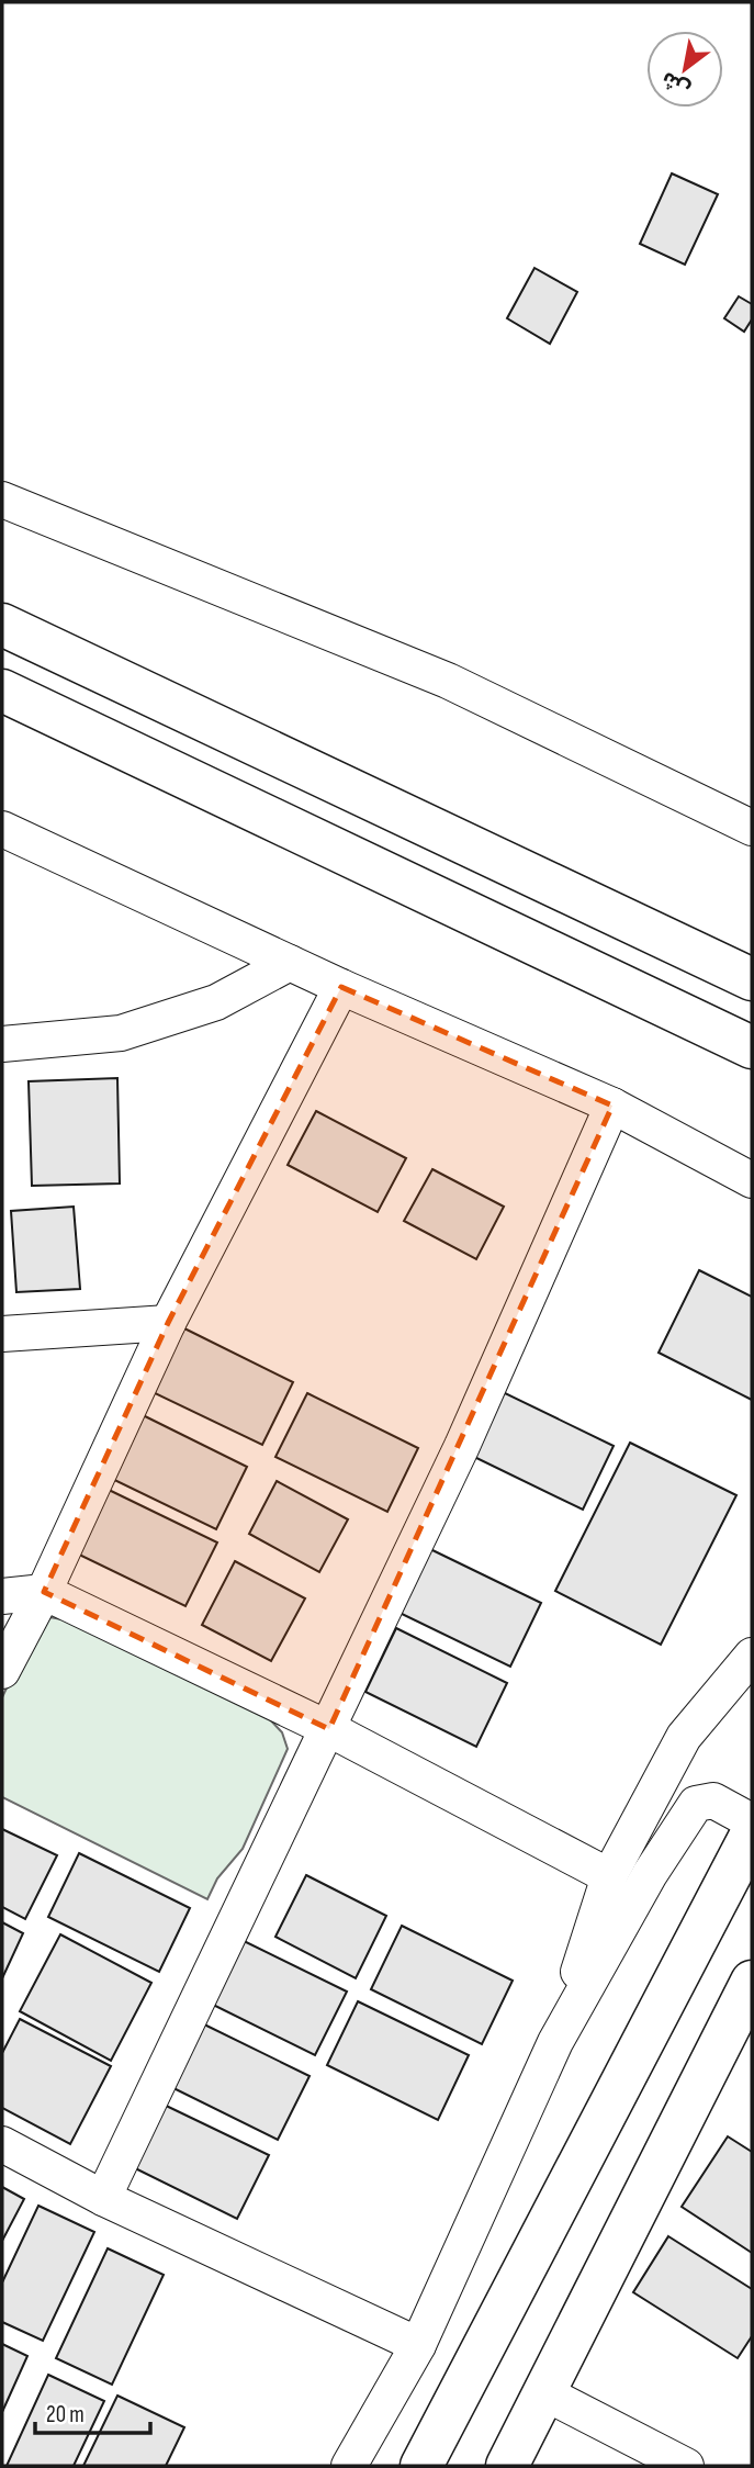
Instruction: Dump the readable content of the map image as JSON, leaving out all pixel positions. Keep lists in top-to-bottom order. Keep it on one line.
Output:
{"scale_bar":"20 m","north":"bottom left"}
